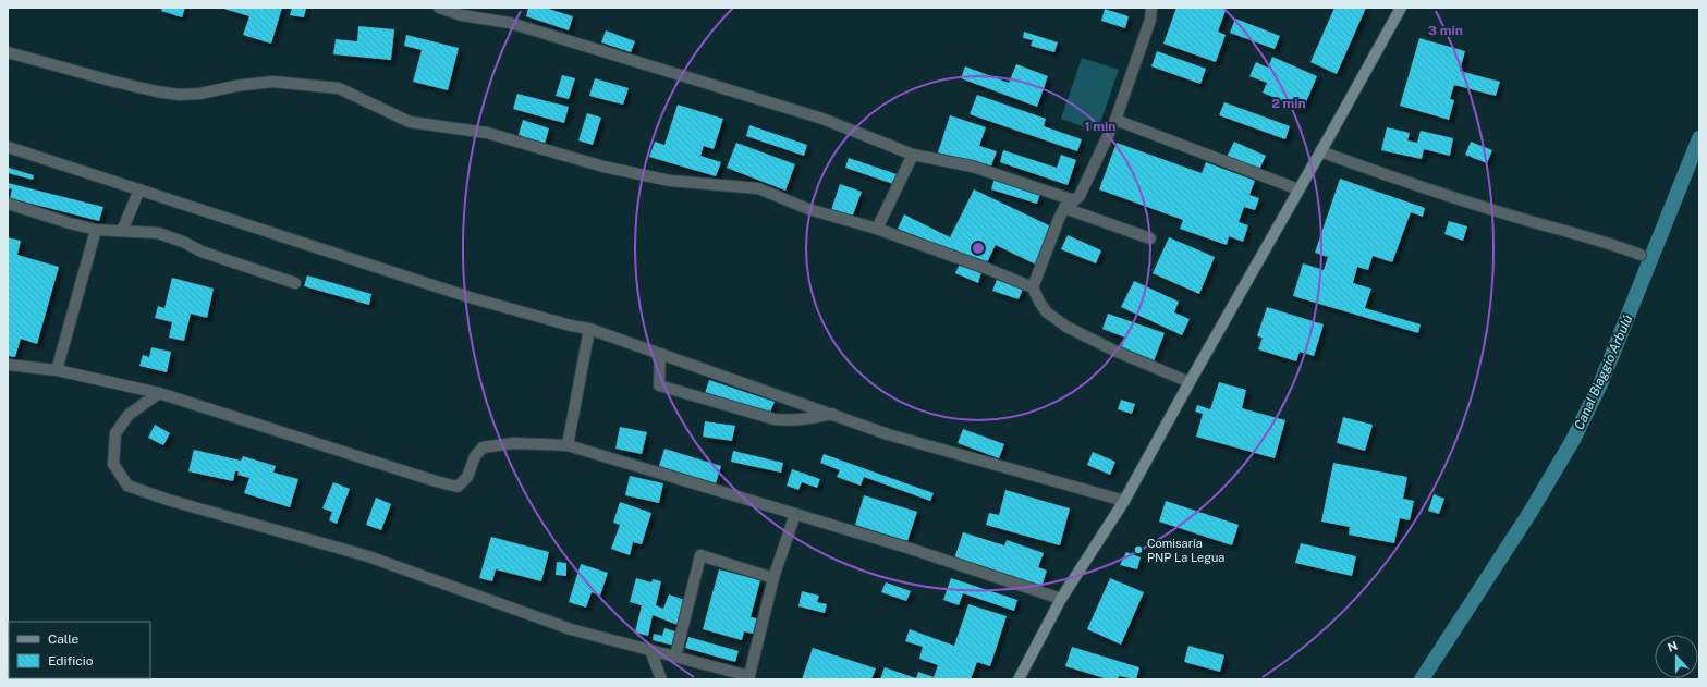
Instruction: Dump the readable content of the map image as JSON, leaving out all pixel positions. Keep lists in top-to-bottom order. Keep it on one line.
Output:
{"water":["Canal Biaggio Arbulú"],"places":["Comisaría PNP La Legua"],"legend":["Calle","Edificio"],"north":"top","rings":["3 min","2 min","1 min"]}
